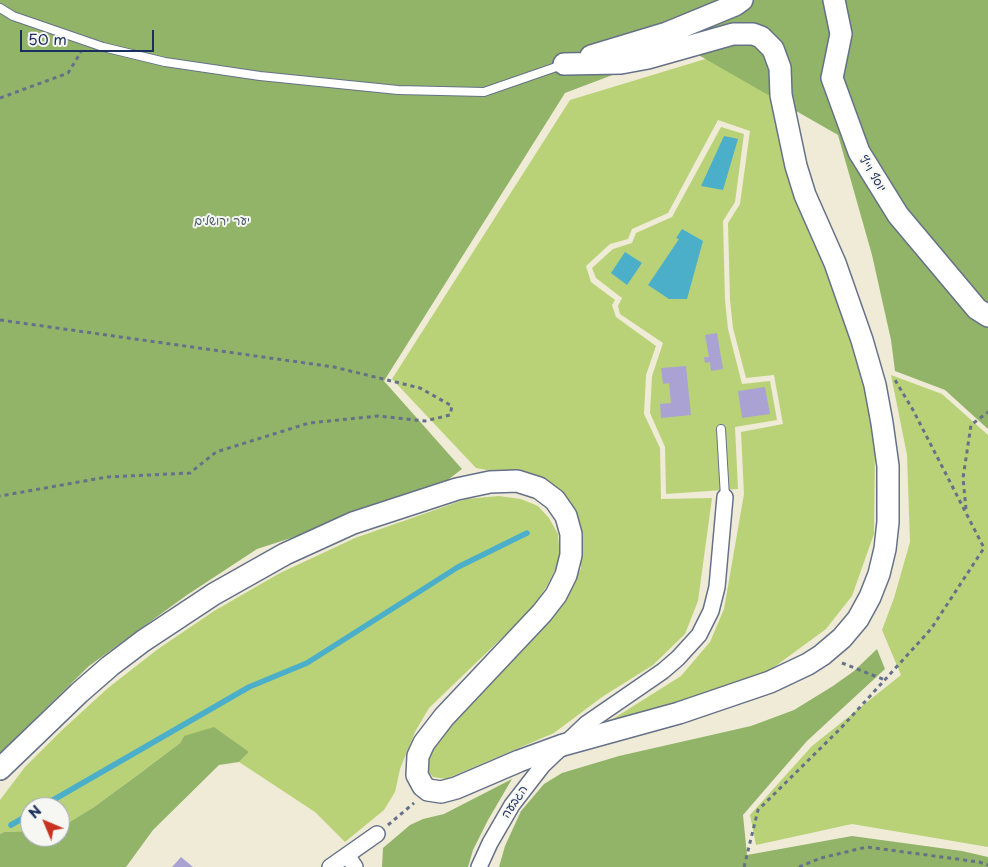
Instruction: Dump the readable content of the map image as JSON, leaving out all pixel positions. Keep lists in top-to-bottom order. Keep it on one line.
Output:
{"streets":{"main road":["יוסף וייץ"],"street":["הגבעה"]},"parks":["יער ירושלים"],"scale_bar":"50 m","north":"top left"}
